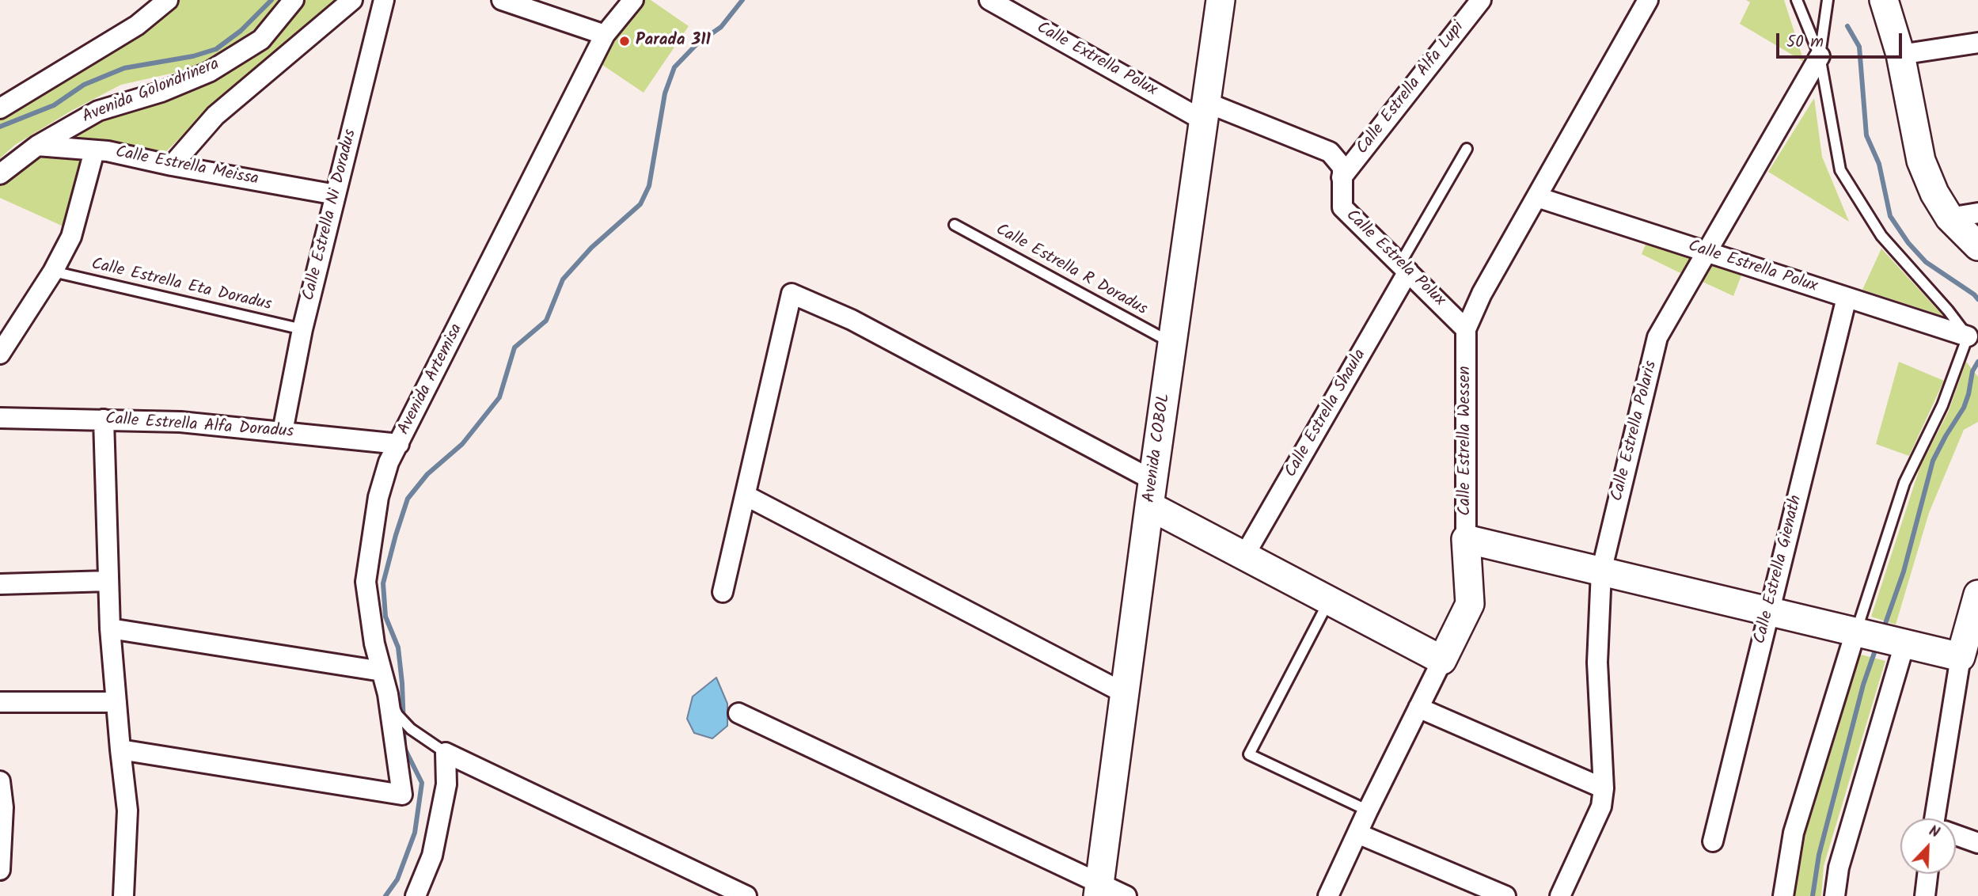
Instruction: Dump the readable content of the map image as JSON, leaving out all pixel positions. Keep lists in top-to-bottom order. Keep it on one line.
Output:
{"streets":{"street":["Calle Extrella Polux","Calle Estrella Alfa Lupi","Avenida Golondrinera","Calle Estrella Meissa","Calle Estrella Ni Doradus","Calle Estrela Polux","Calle Estrella Polux","Avenida Artemisa","Calle Estrella Shaula","Calle Estrella Alfa Doradus","Calle Estrella Polaris","Calle Estrella Wessen","Avenida COBOL","Calle Estrella Gienath"],"lane":["Calle Estrella R Doradus","Calle Estrella Eta Doradus"]},"crossings":[["Calle Extrella Polux","Calle Estrela Polux"],["Calle Extrella Polux","Avenida COBOL"],["Calle Estrella Alfa Lupi","Calle Estrela Polux"],["Avenida Golondrinera","Calle Estrella Meissa"],["Calle Estrella Meissa","Calle Estrella Ni Doradus"],["Calle Estrella Ni Doradus","Calle Estrella Eta Doradus"],["Calle Estrella Ni Doradus","Calle Estrella Alfa Doradus"],["Calle Estrela Polux","Calle Estrella Shaula"],["Calle Estrela Polux","Calle Estrella Wessen"],["Calle Estrela Polux","Avenida COBOL"],["Calle Estrella Polux","Calle Estrella Polaris"],["Calle Estrella Polux","Calle Estrella Wessen"],["Calle Estrella Polux","Calle Estrella Gienath"],["Calle Estrella R Doradus","Avenida COBOL"],["Avenida Artemisa","Calle Estrella Alfa Doradus"]],"places":["Parada 311"],"scale_bar":"50 m","north":"top right"}
